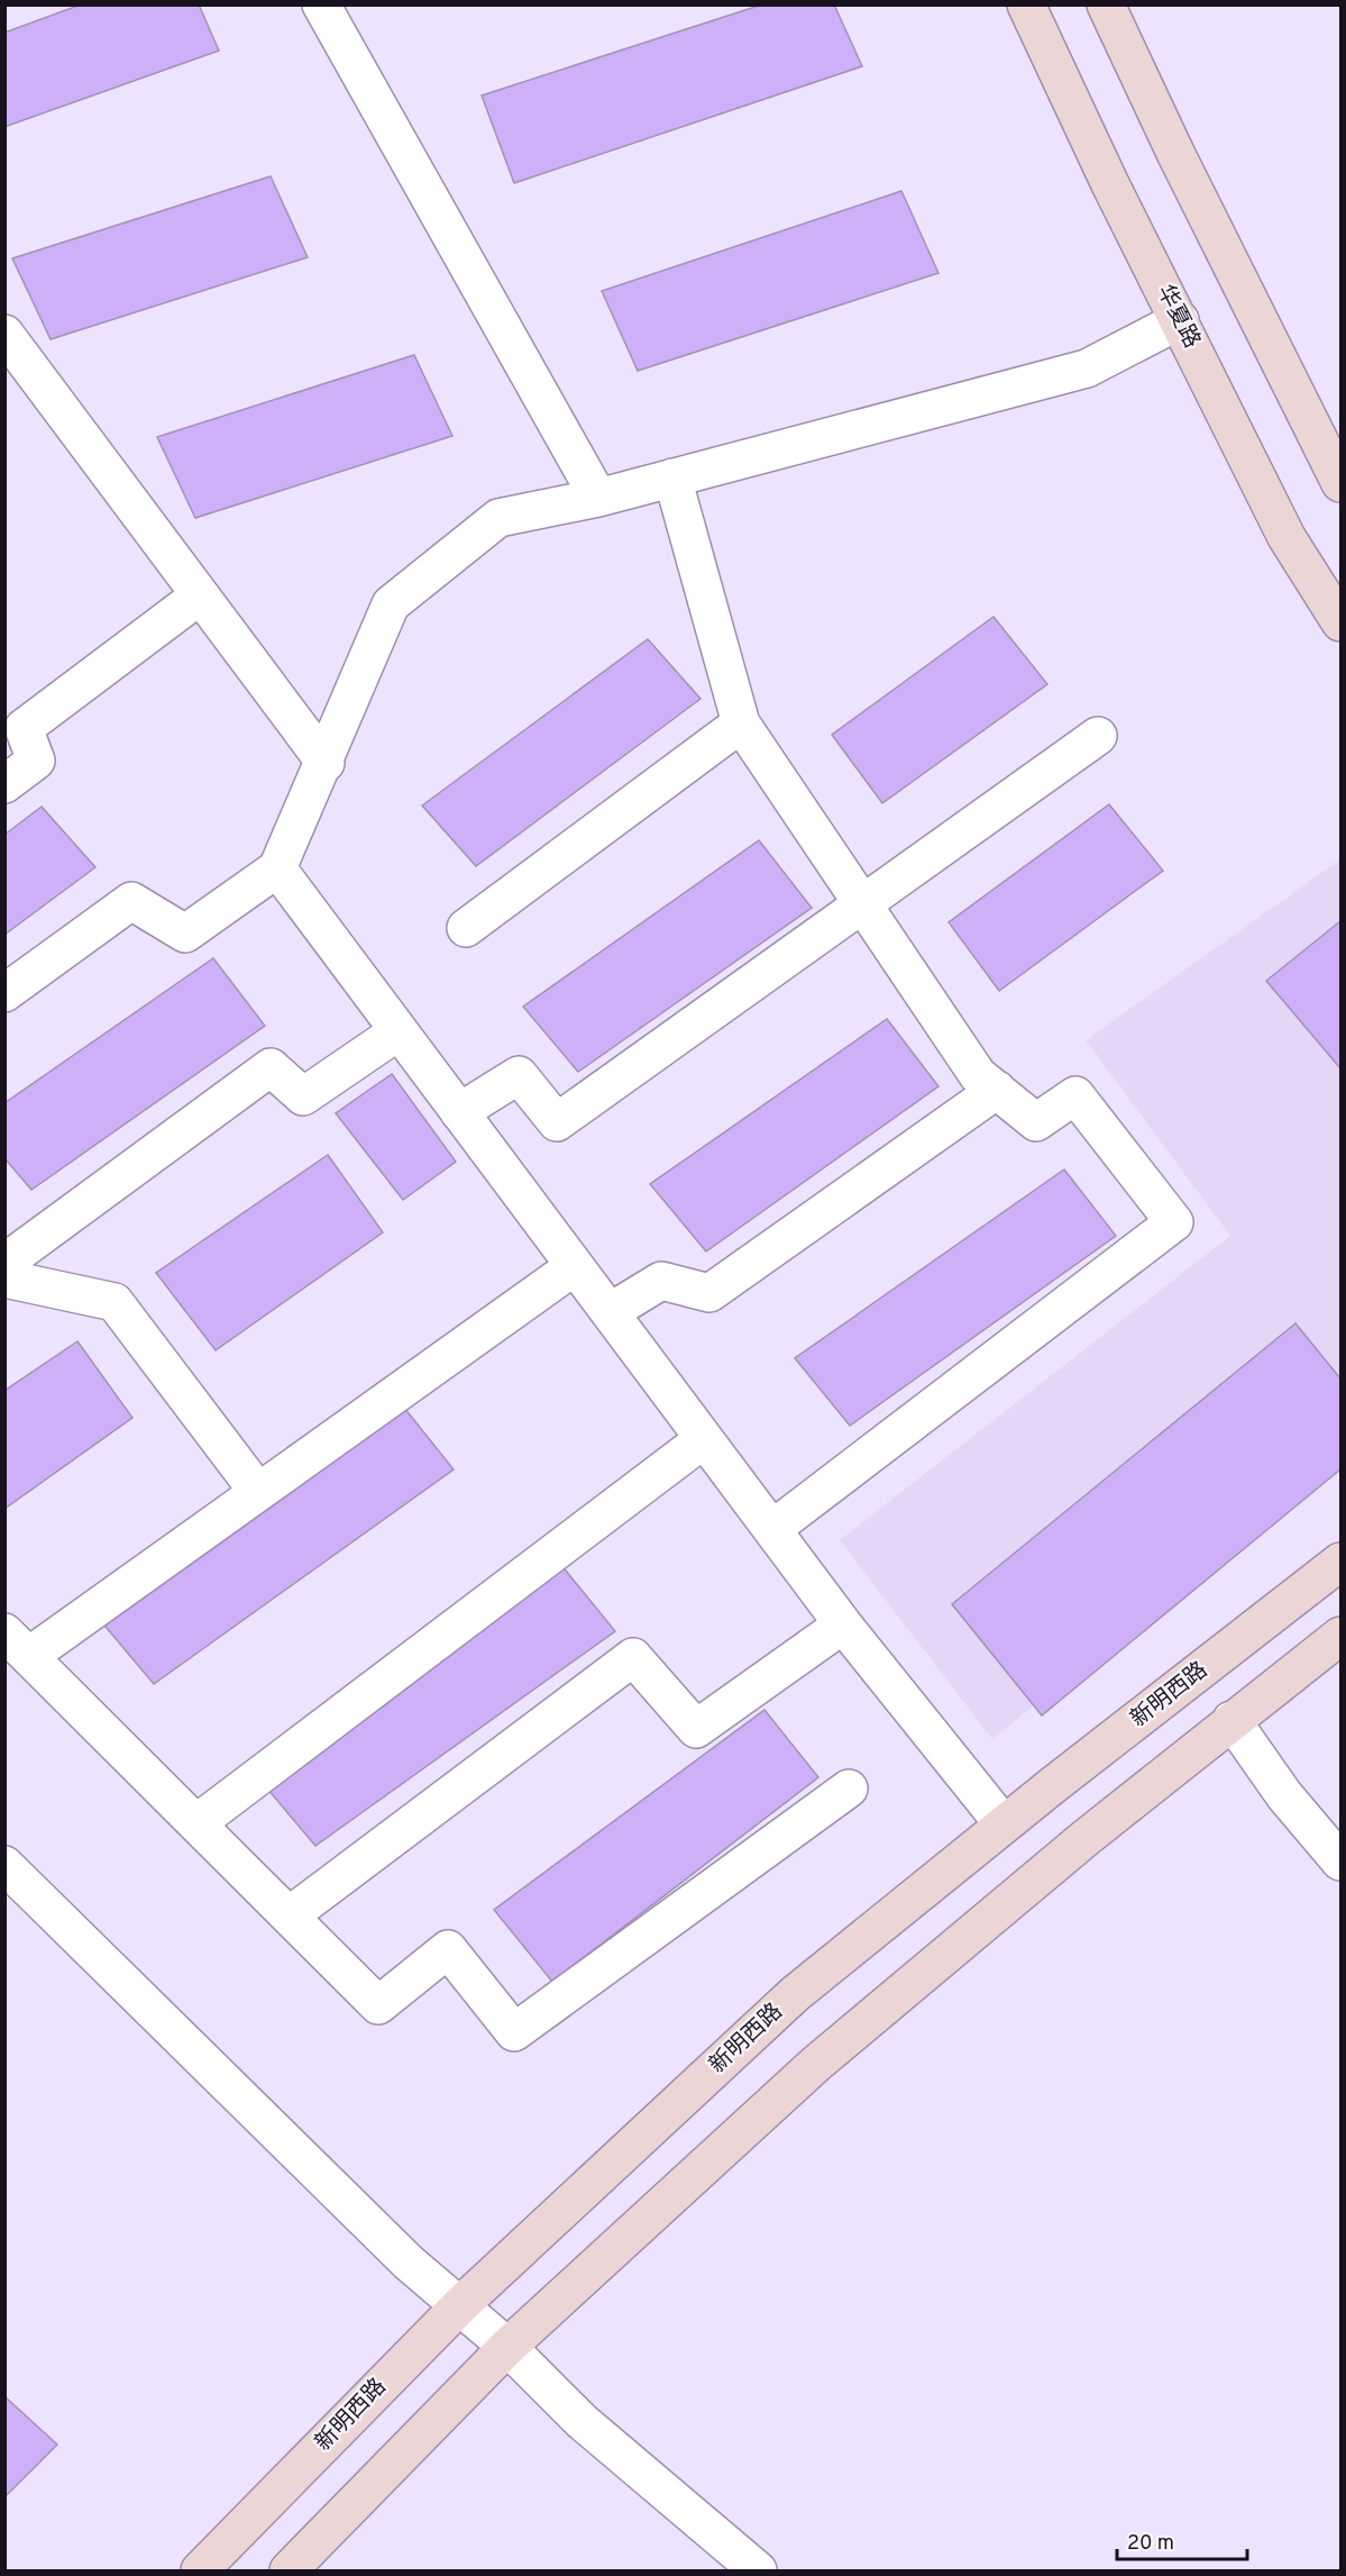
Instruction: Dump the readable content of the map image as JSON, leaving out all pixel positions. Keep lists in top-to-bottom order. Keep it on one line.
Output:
{"streets":{"street":["华夏路","新明西路"]},"scale_bar":"20 m"}
